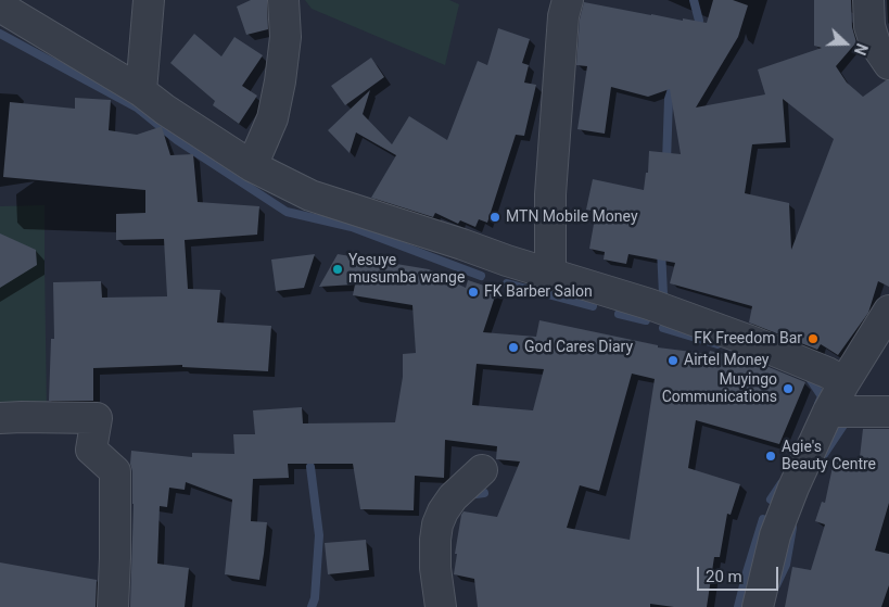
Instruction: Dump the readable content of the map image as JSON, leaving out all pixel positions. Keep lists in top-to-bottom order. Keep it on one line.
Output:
{"places":["MTN Mobile Money","Yesuye musumba wange","FK Barber Salon","FK Freedom Bar","God Cares Diary","Airtel Money","Muyingo Communications","Agie's Beauty Centre"],"scale_bar":"20 m","north":"right"}
